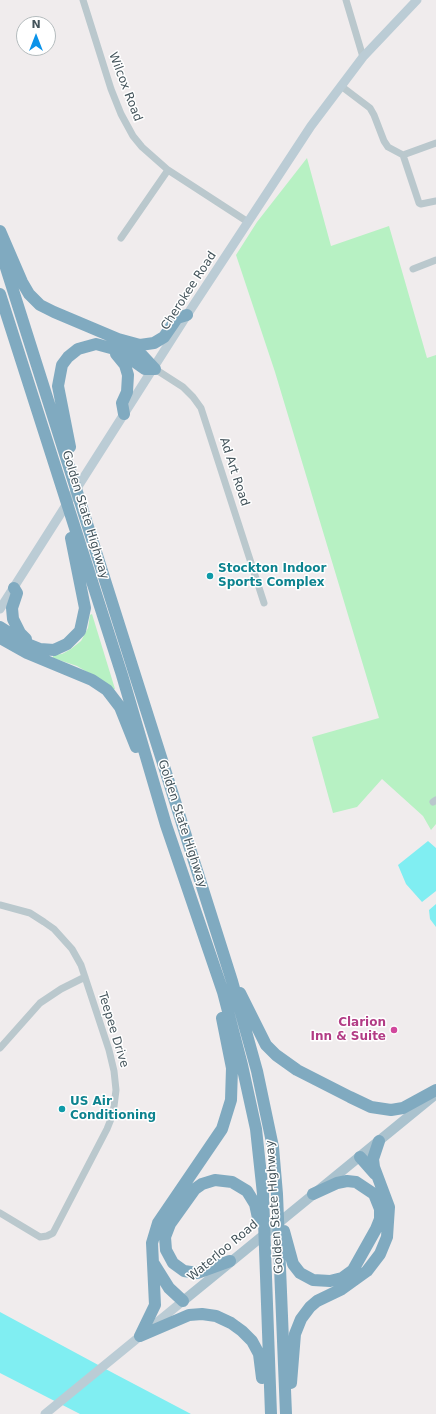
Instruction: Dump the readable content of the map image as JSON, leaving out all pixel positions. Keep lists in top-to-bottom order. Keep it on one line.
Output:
{"streets":{"highway":["Golden State Highway"],"main road":["Waterloo Road"],"street":["Wilcox Road","Cherokee Road","Ad Art Road","Teepee Drive"]},"crossings":[["Wilcox Road","Cherokee Road"],["Cherokee Road","Ad Art Road"]],"places":["Stockton Indoor Sports Complex","Clarion Inn & Suite","US Air Conditioning"],"north":"top"}
